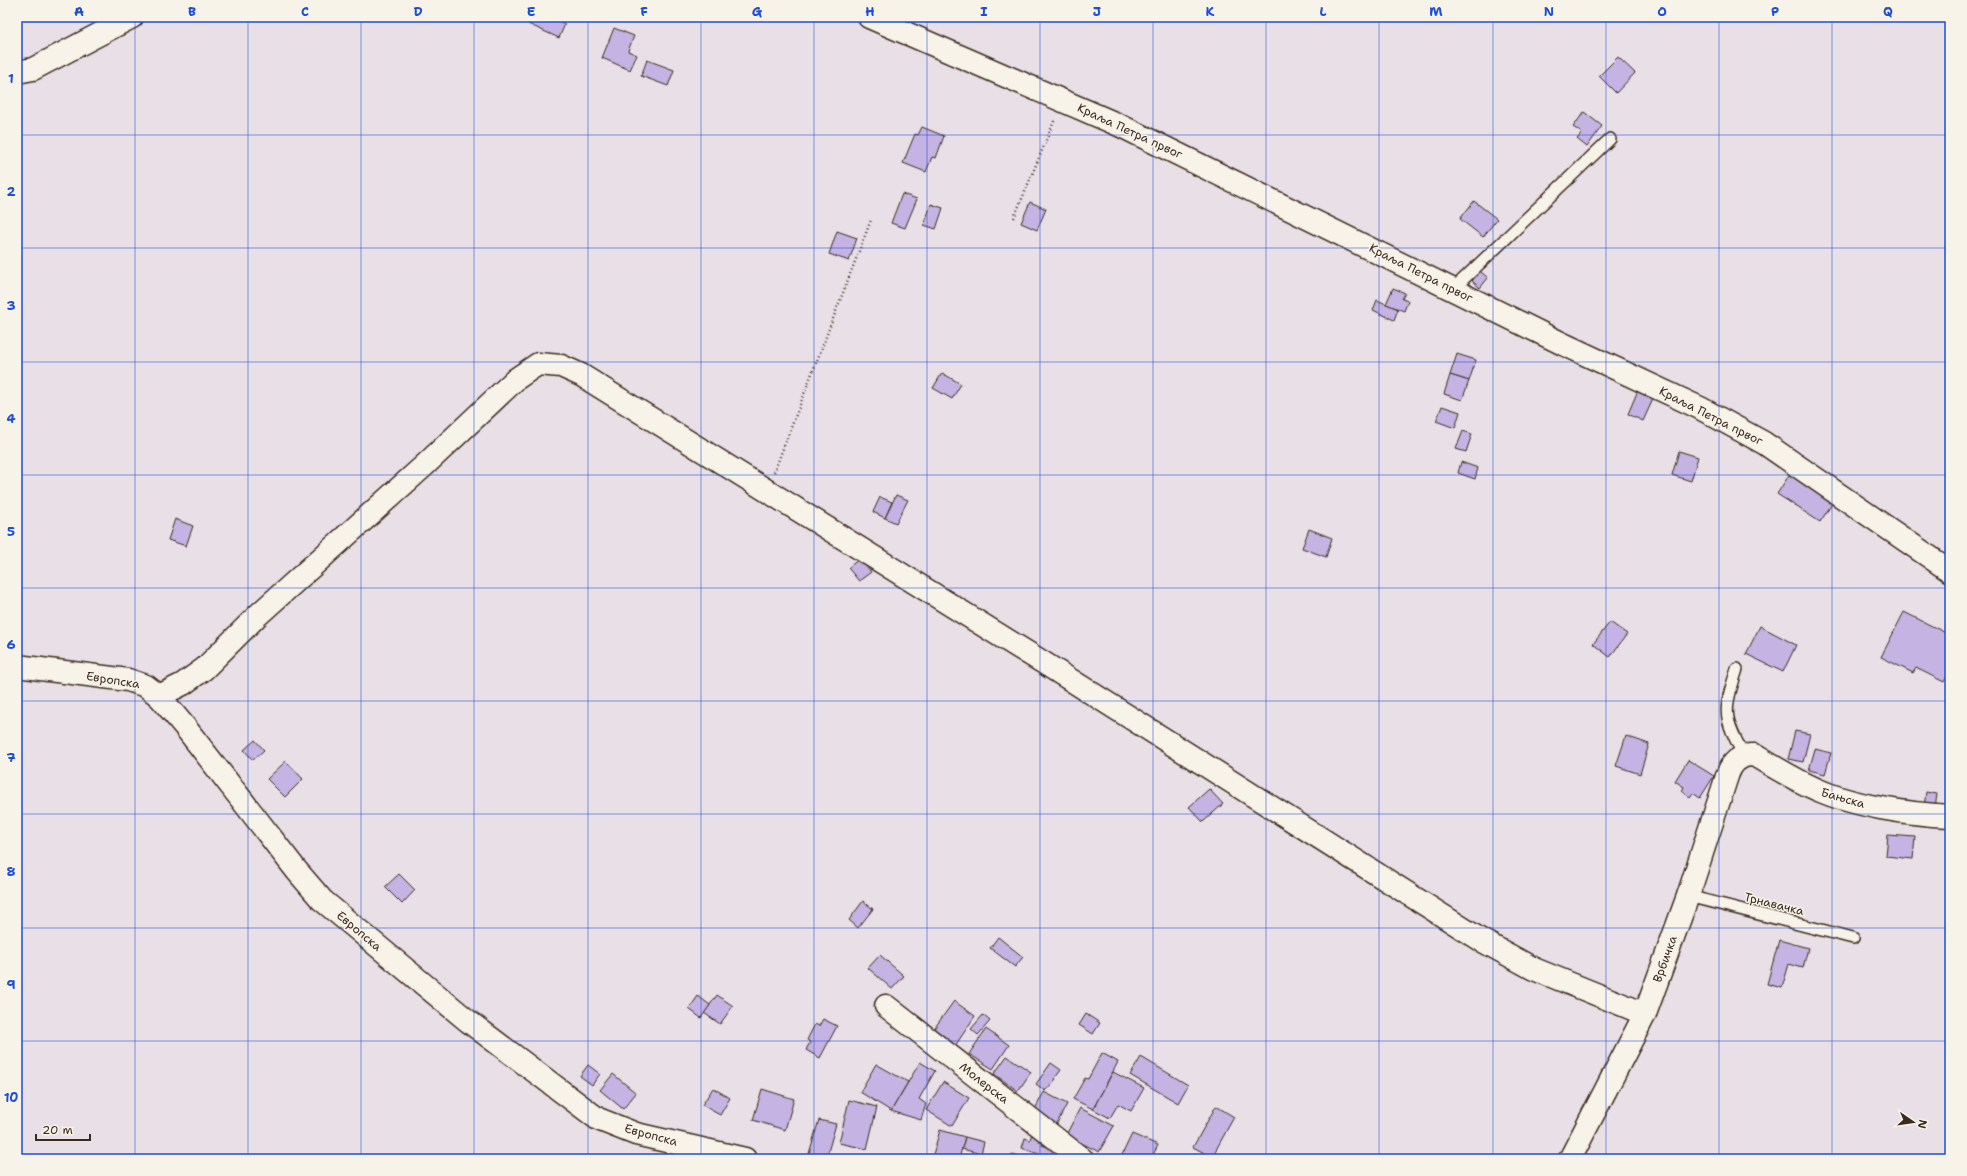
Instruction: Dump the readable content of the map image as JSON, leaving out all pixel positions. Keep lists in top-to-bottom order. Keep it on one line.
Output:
{"streets":{"street":["Краља Петра првог","Европска","Бањска","Врбичка","Молерска"],"lane":["Трнавачка"]},"crossings":[["Бањска","Врбичка"],["Трнавачка","Врбичка"]],"scale_bar":"20 m","north":"right","grid":{"columns":["A","B","C","D","E","F","G","H","I","J","K","L","M","N","O","P","Q"],"rows":["1","2","3","4","5","6","7","8","9","10"]}}
